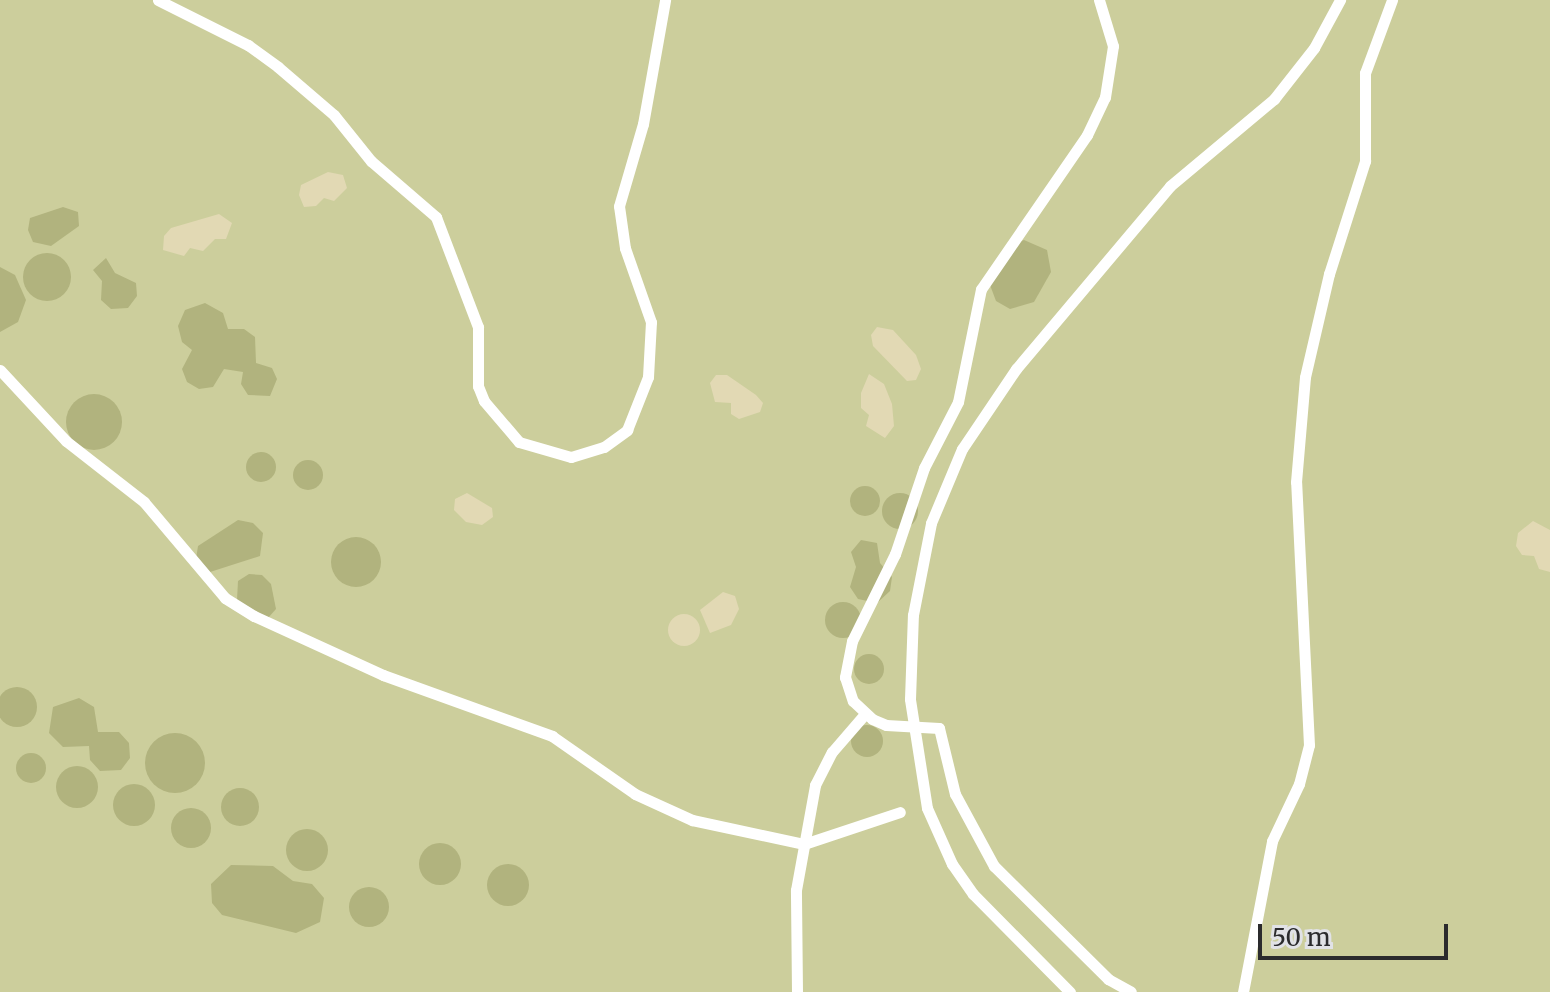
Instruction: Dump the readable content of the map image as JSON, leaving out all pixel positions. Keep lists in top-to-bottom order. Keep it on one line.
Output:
{"scale_bar":"50 m"}
